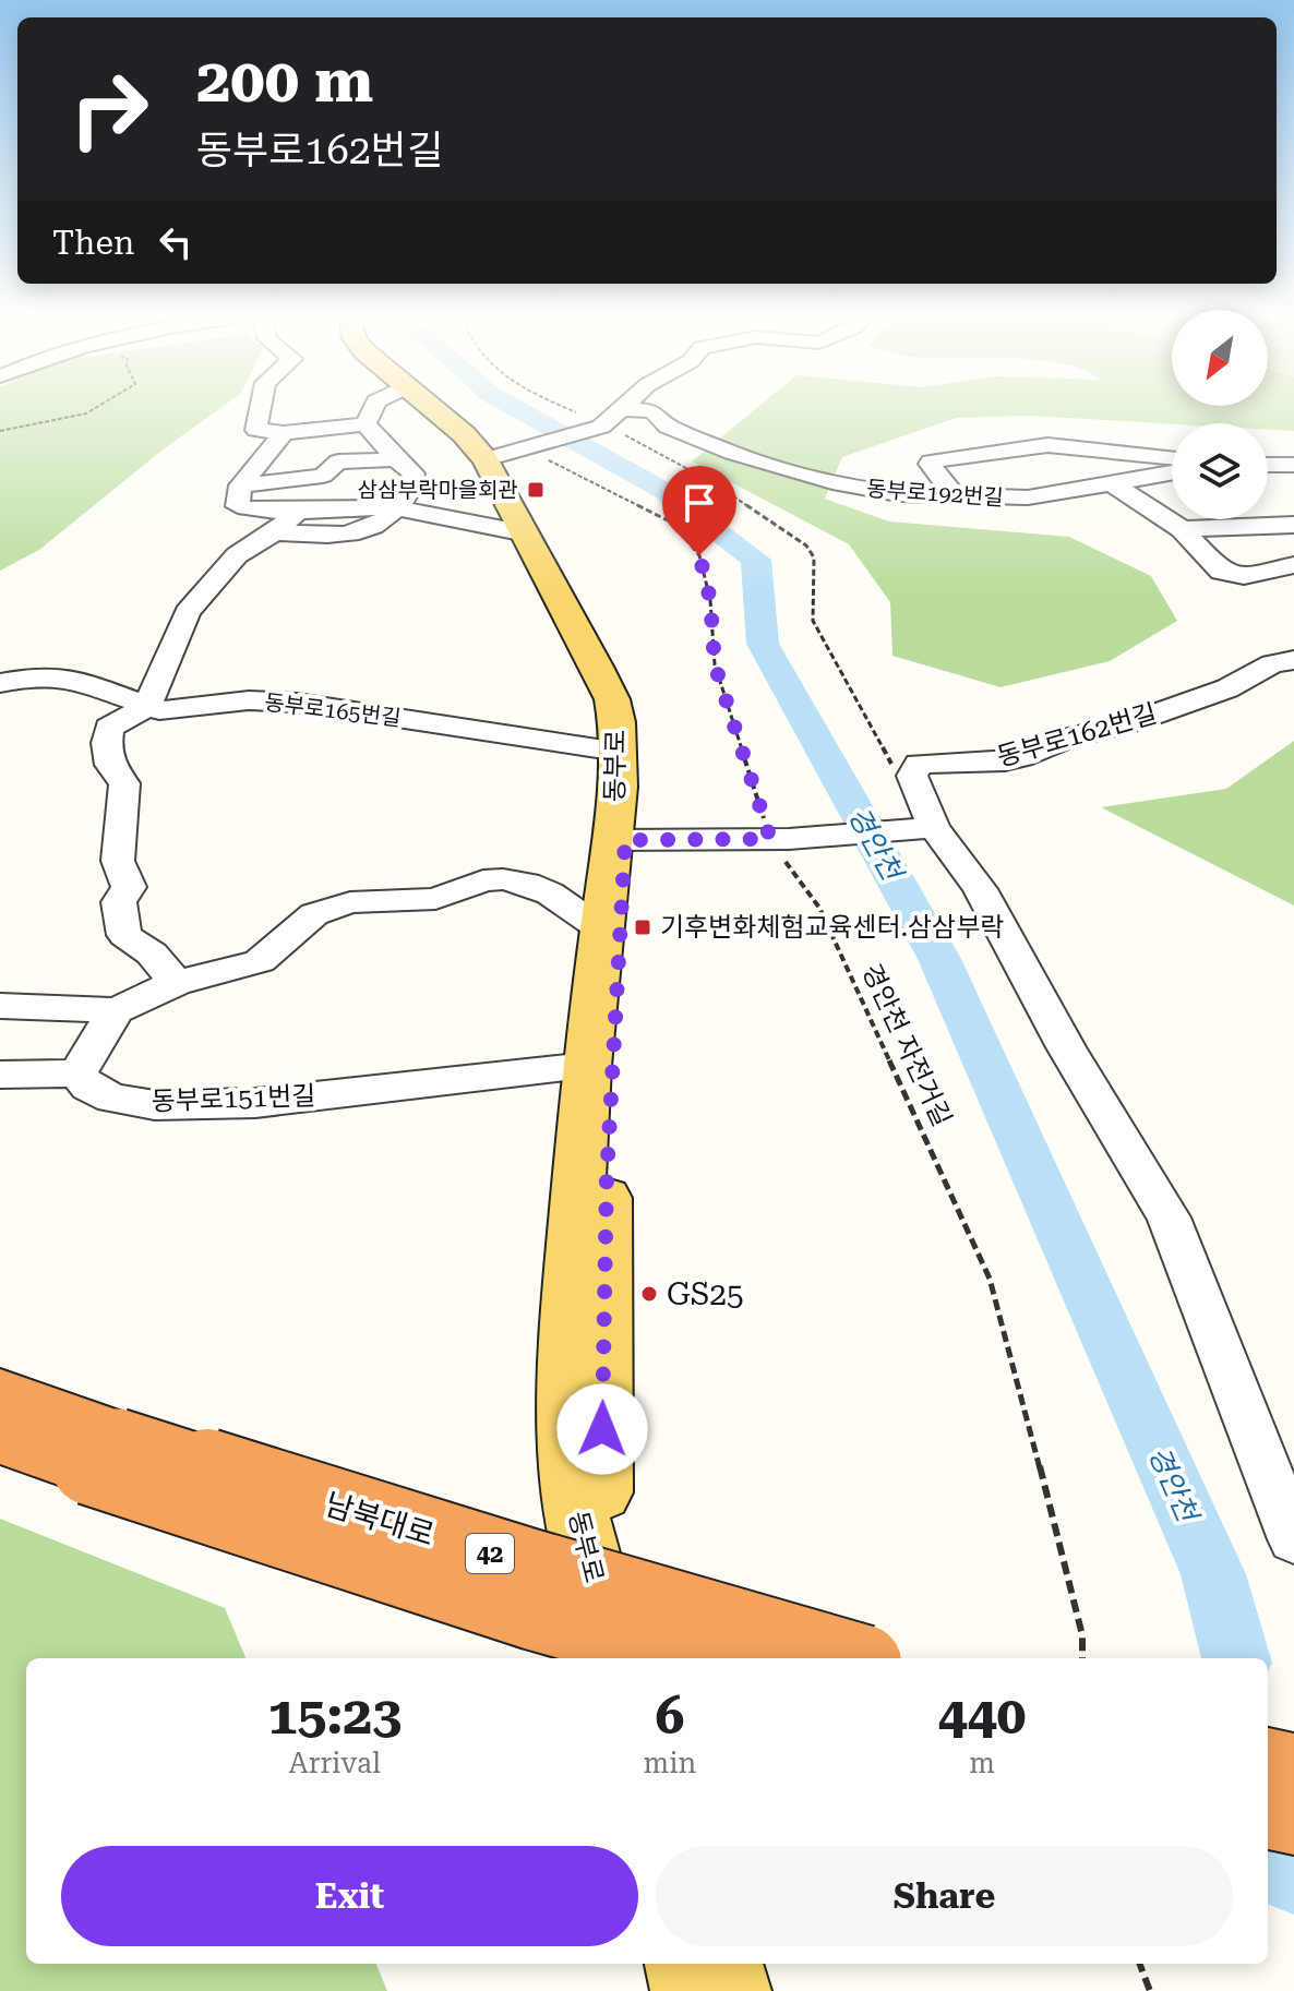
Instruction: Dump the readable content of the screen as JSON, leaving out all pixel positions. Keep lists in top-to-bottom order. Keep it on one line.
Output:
{"streets":{"highway":["남북대로","42"],"main road":["동부로"],"street":["동부로192번길","동부로165번길","동부로162번길","동부로151번길"],"path":["경안천 자전거길"]},"crossings":[["동부로165번길","동부로"],["동부로","경안천 자전거길"],["동부로","동부로151번길"]],"water":["경안천"],"places":{"transit":["삼삼부락마을회관","기후변화체험교육센터.삼삼부락"],"other":["GS25"]},"north":"bottom left","page":{"turn":["200 m","동부로162번길"],"then":"Then","eta":["15:23","Arrival","6","min","440","m"],"buttons":["Exit","Share"]}}
